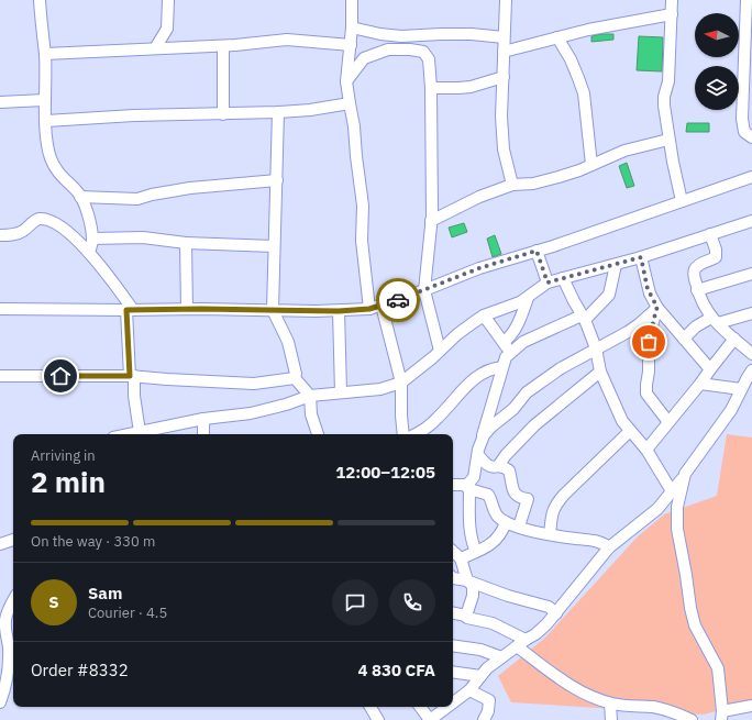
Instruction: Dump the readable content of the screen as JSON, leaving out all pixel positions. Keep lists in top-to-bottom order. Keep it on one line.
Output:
{"north":"left","page":{"heading":["2 min","Arriving in","12:00–12:05"],"panel":["Sam","Courier · 4.5","Order #8332","4 830 CFA"],"bar":"On the way · 330 m","round":"S"}}
